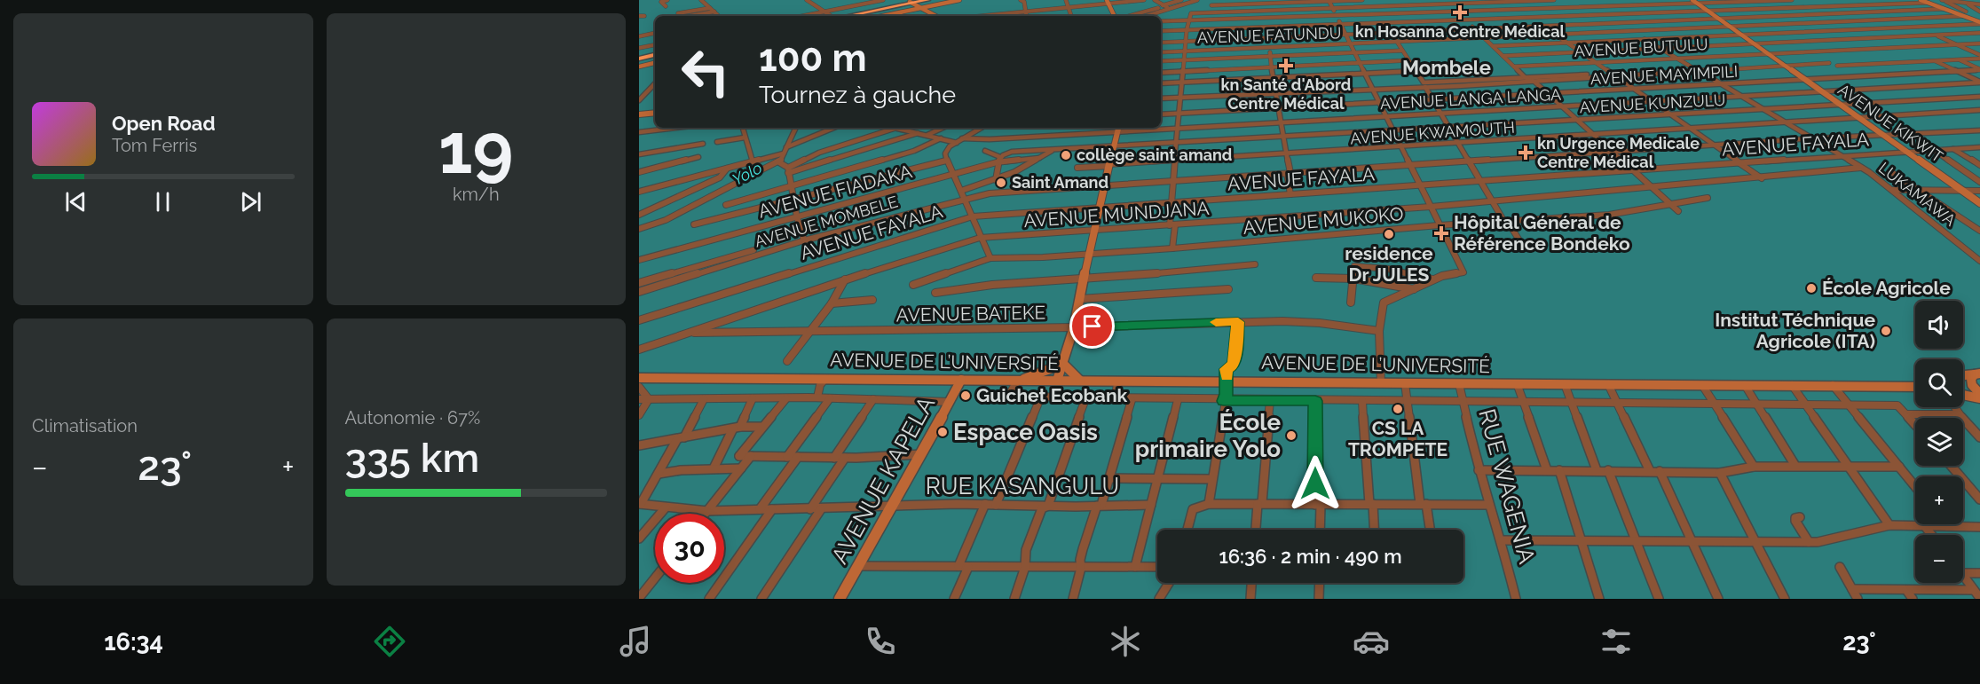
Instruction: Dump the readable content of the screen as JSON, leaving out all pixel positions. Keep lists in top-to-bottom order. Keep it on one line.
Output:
{"streets":{"main road":["AVENUE KIKWIT","AVENUE DE L’UNIVERSITÉ","AVENUE KAPELA"],"street":["AVENUE FATUNDU","AVENUE BUTULU","AVENUE MAYIMPILI","AVENUE LANGA LANGA","AVENUE KUNZULU","AVENUE KWAMOUTH","AVENUE FAYALA","AVENUE FIADAKA","LUKAMAWA","AVENUE MUNDJANA","AVENUE MUKOKO","AVENUE MOMBELE","AVENUE BATEKE","RUE KASANGULU","RUE WAGENIA"]},"crossings":[["AVENUE FATUNDU","AVENUE KIKWIT"],["AVENUE FATUNDU","LUKAMAWA"],["AVENUE BUTULU","AVENUE KIKWIT"],["AVENUE BUTULU","LUKAMAWA"],["AVENUE MAYIMPILI","AVENUE KIKWIT"],["AVENUE MAYIMPILI","LUKAMAWA"],["AVENUE LANGA LANGA","AVENUE KIKWIT"],["AVENUE LANGA LANGA","LUKAMAWA"],["AVENUE KUNZULU","AVENUE KIKWIT"],["AVENUE KUNZULU","LUKAMAWA"],["AVENUE KIKWIT","AVENUE KWAMOUTH"],["AVENUE KIKWIT","AVENUE FAYALA"],["AVENUE KIKWIT","AVENUE MOMBELE"],["AVENUE KWAMOUTH","LUKAMAWA"],["AVENUE FAYALA","LUKAMAWA"],["LUKAMAWA","AVENUE MUNDJANA"],["LUKAMAWA","AVENUE MOMBELE"],["AVENUE MUNDJANA","AVENUE BATEKE"],["AVENUE DE L’UNIVERSITÉ","AVENUE KAPELA"],["AVENUE DE L’UNIVERSITÉ","RUE WAGENIA"],["AVENUE KAPELA","RUE KASANGULU"]],"districts":["Mombele"],"water":["Yolo"],"places":{"health":["kn Hosanna Centre Médical","kn Santé d'Abord Centre Médical","kn Urgence Medicale Centre Médical","Hôpital Général de Référence Bondeko"],"other":["collège saint amand","Saint Amand","residence Dr JULES","École Agricole","Institut Téchnique Agricole (ITA)","Guichet Ecobank","CS LA TROMPETE","Espace Oasis","École primaire Yolo"]},"page":{"tile":[["19","km/h"],"Climatisation",["Autonomie · 67%","335 km"]],"turn":["100 m","Tournez à gauche"],"song":["Open Road","Tom Ferris"],"map_buttons":["+","−"],"heat":["−","23°","+"],"limit":"30","trip":"16:36 · 2 min · 490 m","tabs":["16:34","23°"]}}
